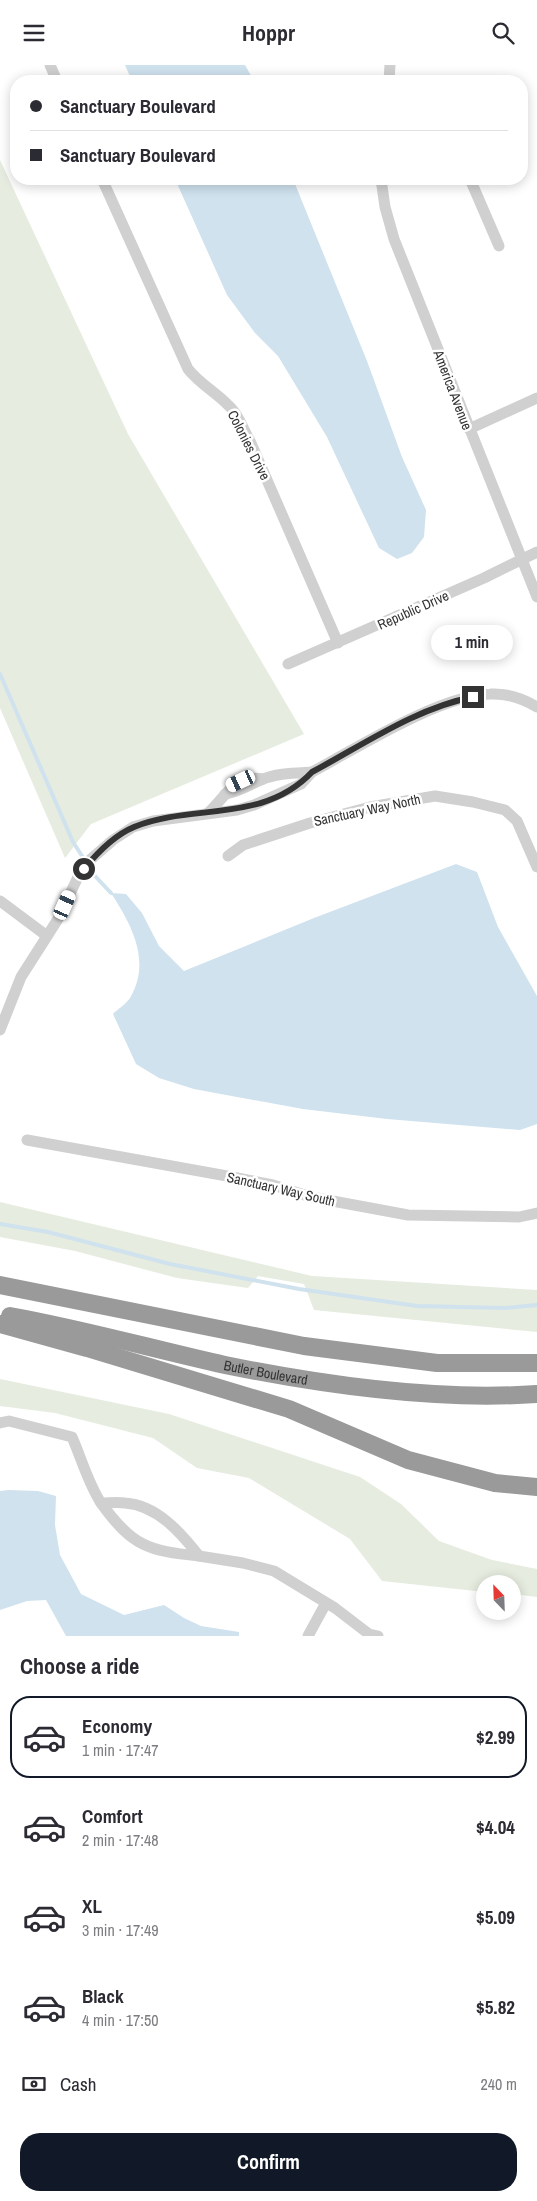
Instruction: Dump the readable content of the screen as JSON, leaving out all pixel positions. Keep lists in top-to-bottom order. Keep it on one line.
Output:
{"streets":{"highway":["Butler Boulevard"],"street":["America Avenue","Colonies Drive","Republic Drive","Sanctuary Way North","Sanctuary Way South"]},"crossings":[["America Avenue","Republic Drive"],["Colonies Drive","Republic Drive"]],"north":"top left","page":{"header":"Hoppr","banner":["Sanctuary Boulevard","Sanctuary Boulevard"],"bubble":"1 min","heading":"Choose a ride","list":[{"name":"Economy","note":"1 min · 17:47","value":"$2.99"},{"name":"Comfort","note":"2 min · 17:48","value":"$4.04"},{"name":"XL","note":"3 min · 17:49","value":"$5.09"},{"name":"Black","note":"4 min · 17:50","value":"$5.82"}],"pay":["Cash","240 m"],"buttons":"Confirm"}}
